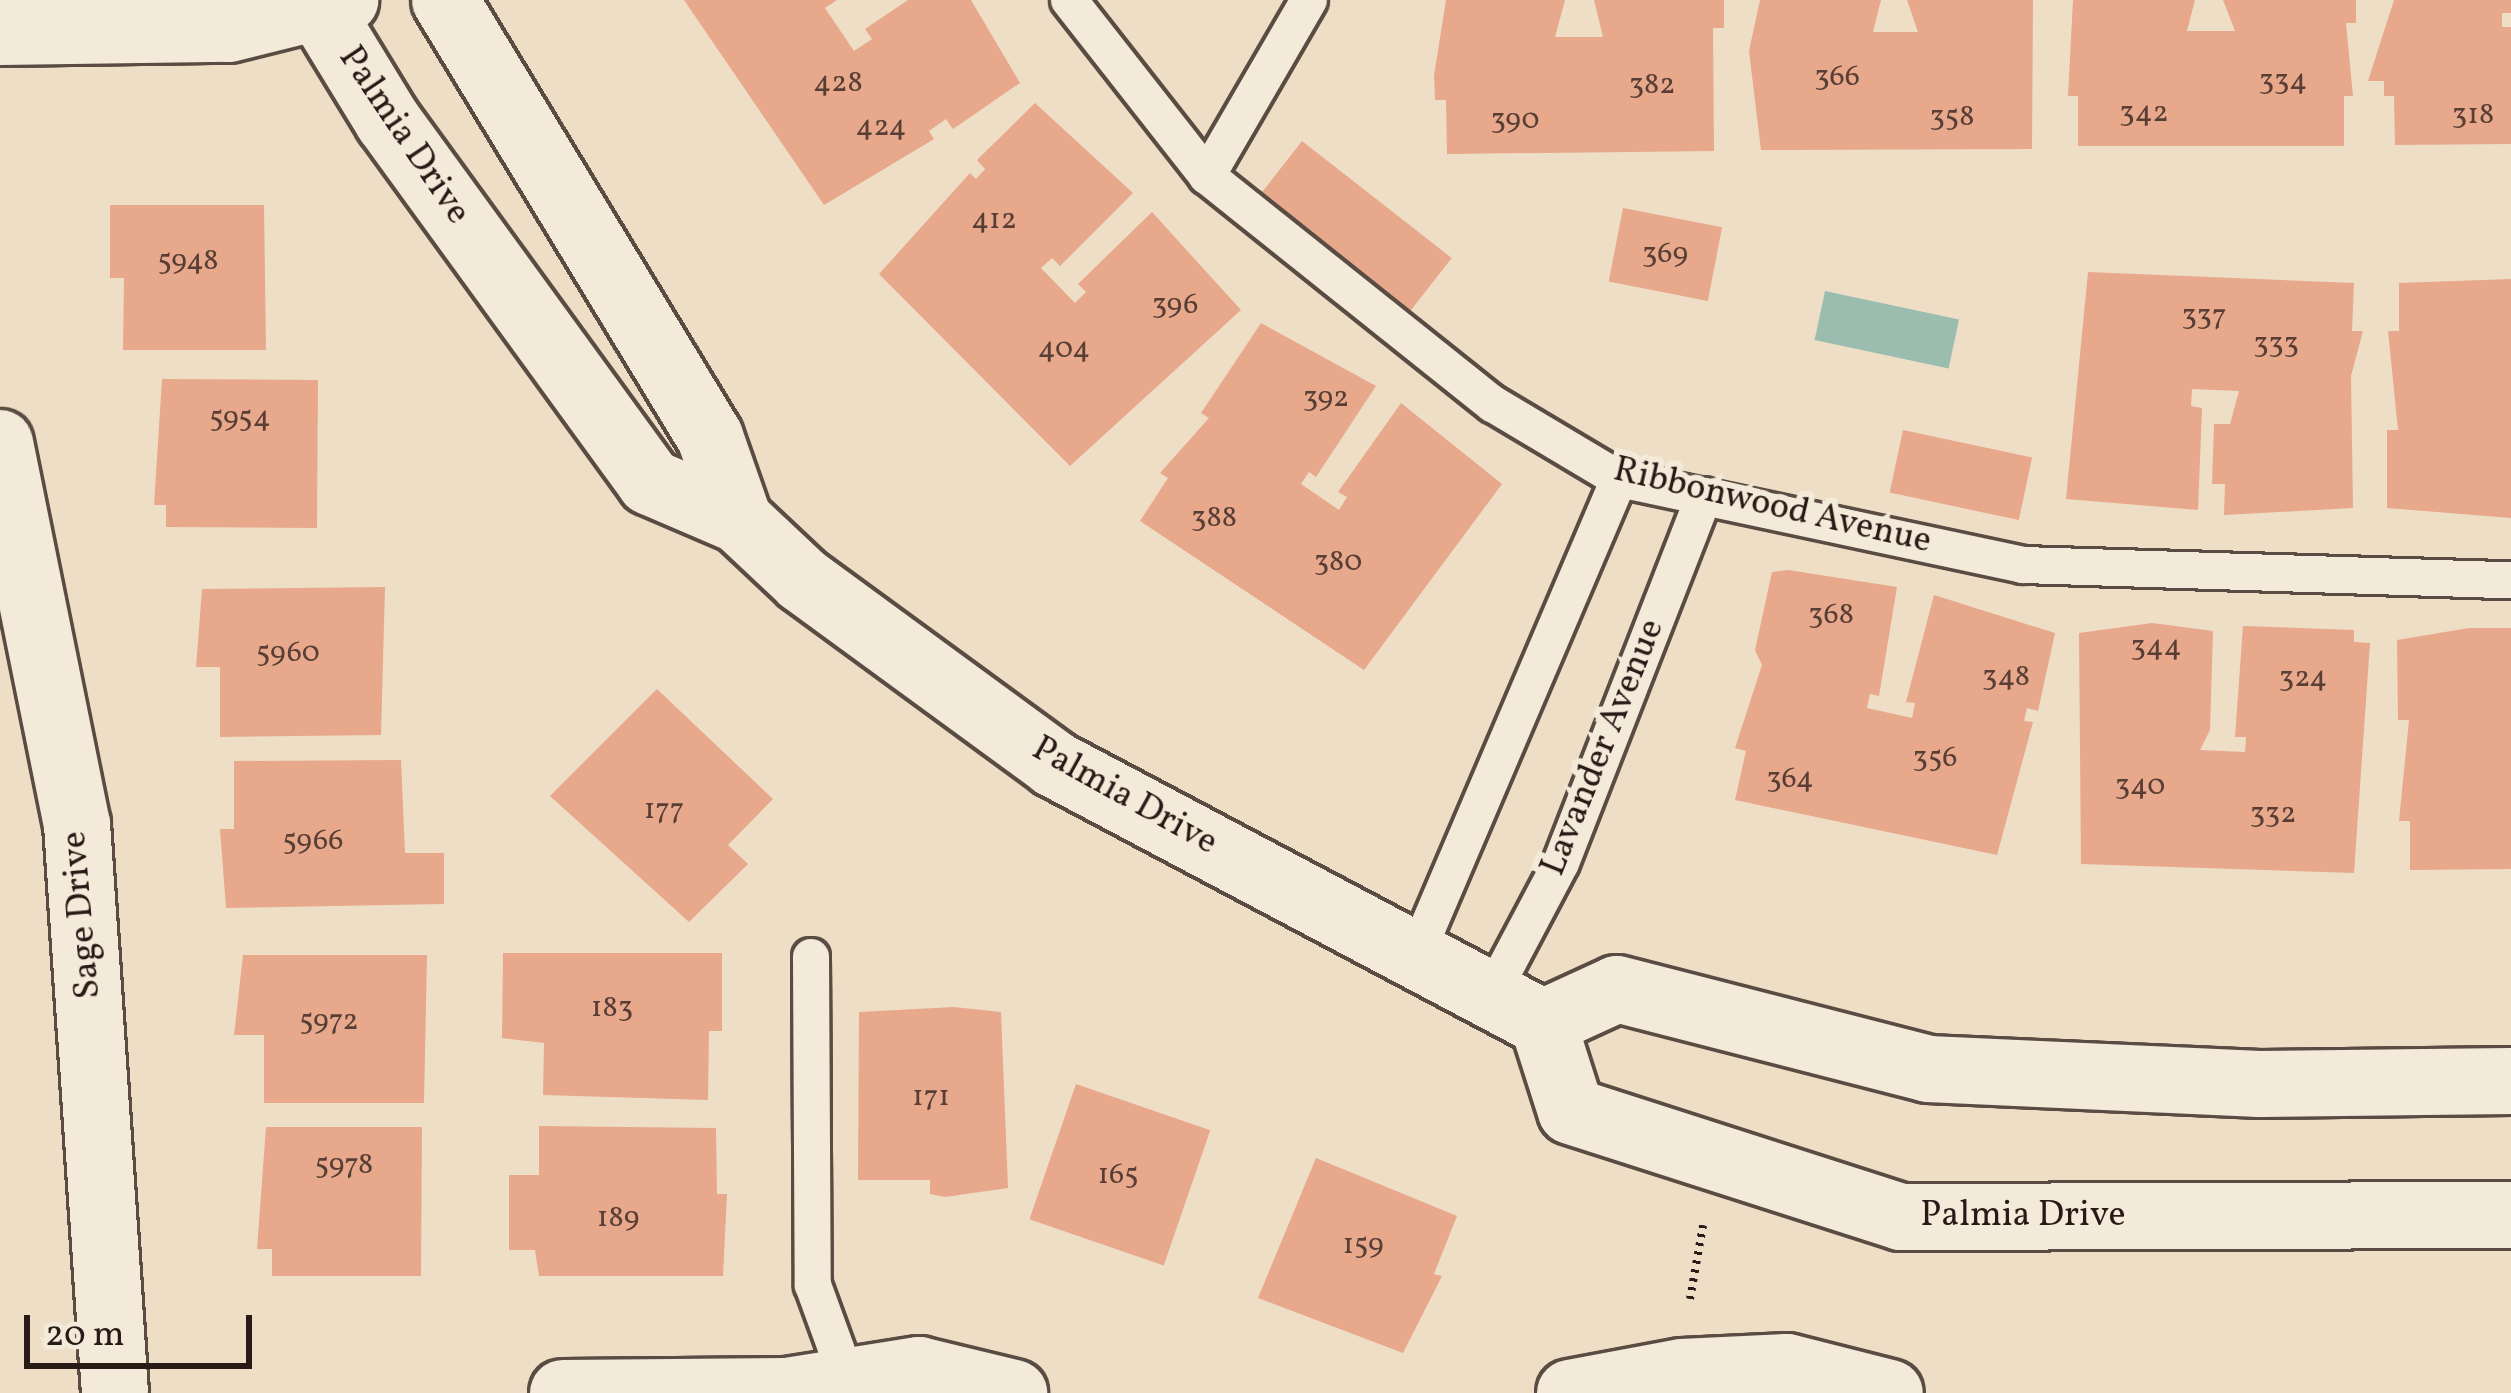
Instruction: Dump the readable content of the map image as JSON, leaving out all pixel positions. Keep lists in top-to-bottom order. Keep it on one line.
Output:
{"streets":{"street":["Palmia Drive","Sage Drive"],"lane":["Ribbonwood Avenue","Lavander Avenue"]},"crossings":[["Palmia Drive","Lavander Avenue"],["Ribbonwood Avenue","Lavander Avenue"]],"house_numbers":["366","334","428","382","342","318","358","390","424","412","369","5948","396","337","333","404","392","5954","388","380","368","344","5960","348","324","356","364","340","177","332","5966","183","5972","171","5978","165","189","159"],"scale_bar":"20 m"}
